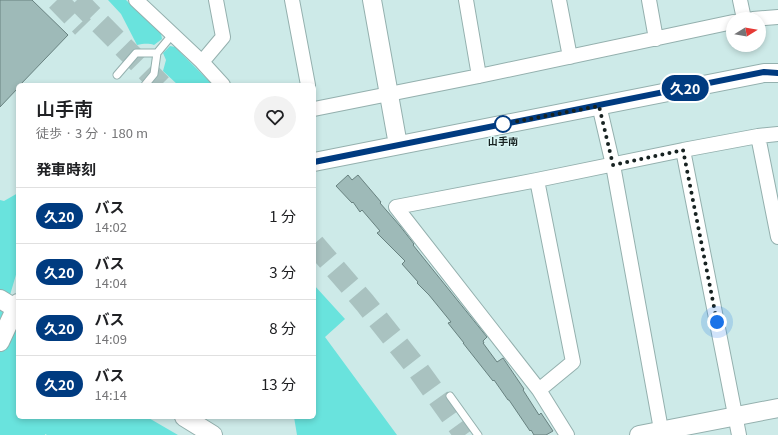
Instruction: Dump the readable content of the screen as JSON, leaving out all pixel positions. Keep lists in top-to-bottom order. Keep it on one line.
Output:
{"places":["山手南"],"lines":["bus line 久20"],"north":"right","page":{"on_map":"久20","heading":[["山手南","徒歩 · 3 分 · 180 m"],"発車時刻"],"list":[{"mark":"久20","name":"バス","note":"14:02","value":"1 分"},{"mark":"久20","name":"バス","note":"14:04","value":"3 分"},{"mark":"久20","name":"バス","note":"14:09","value":"8 分"},{"mark":"久20","name":"バス","note":"14:14","value":"13 分"}]}}
